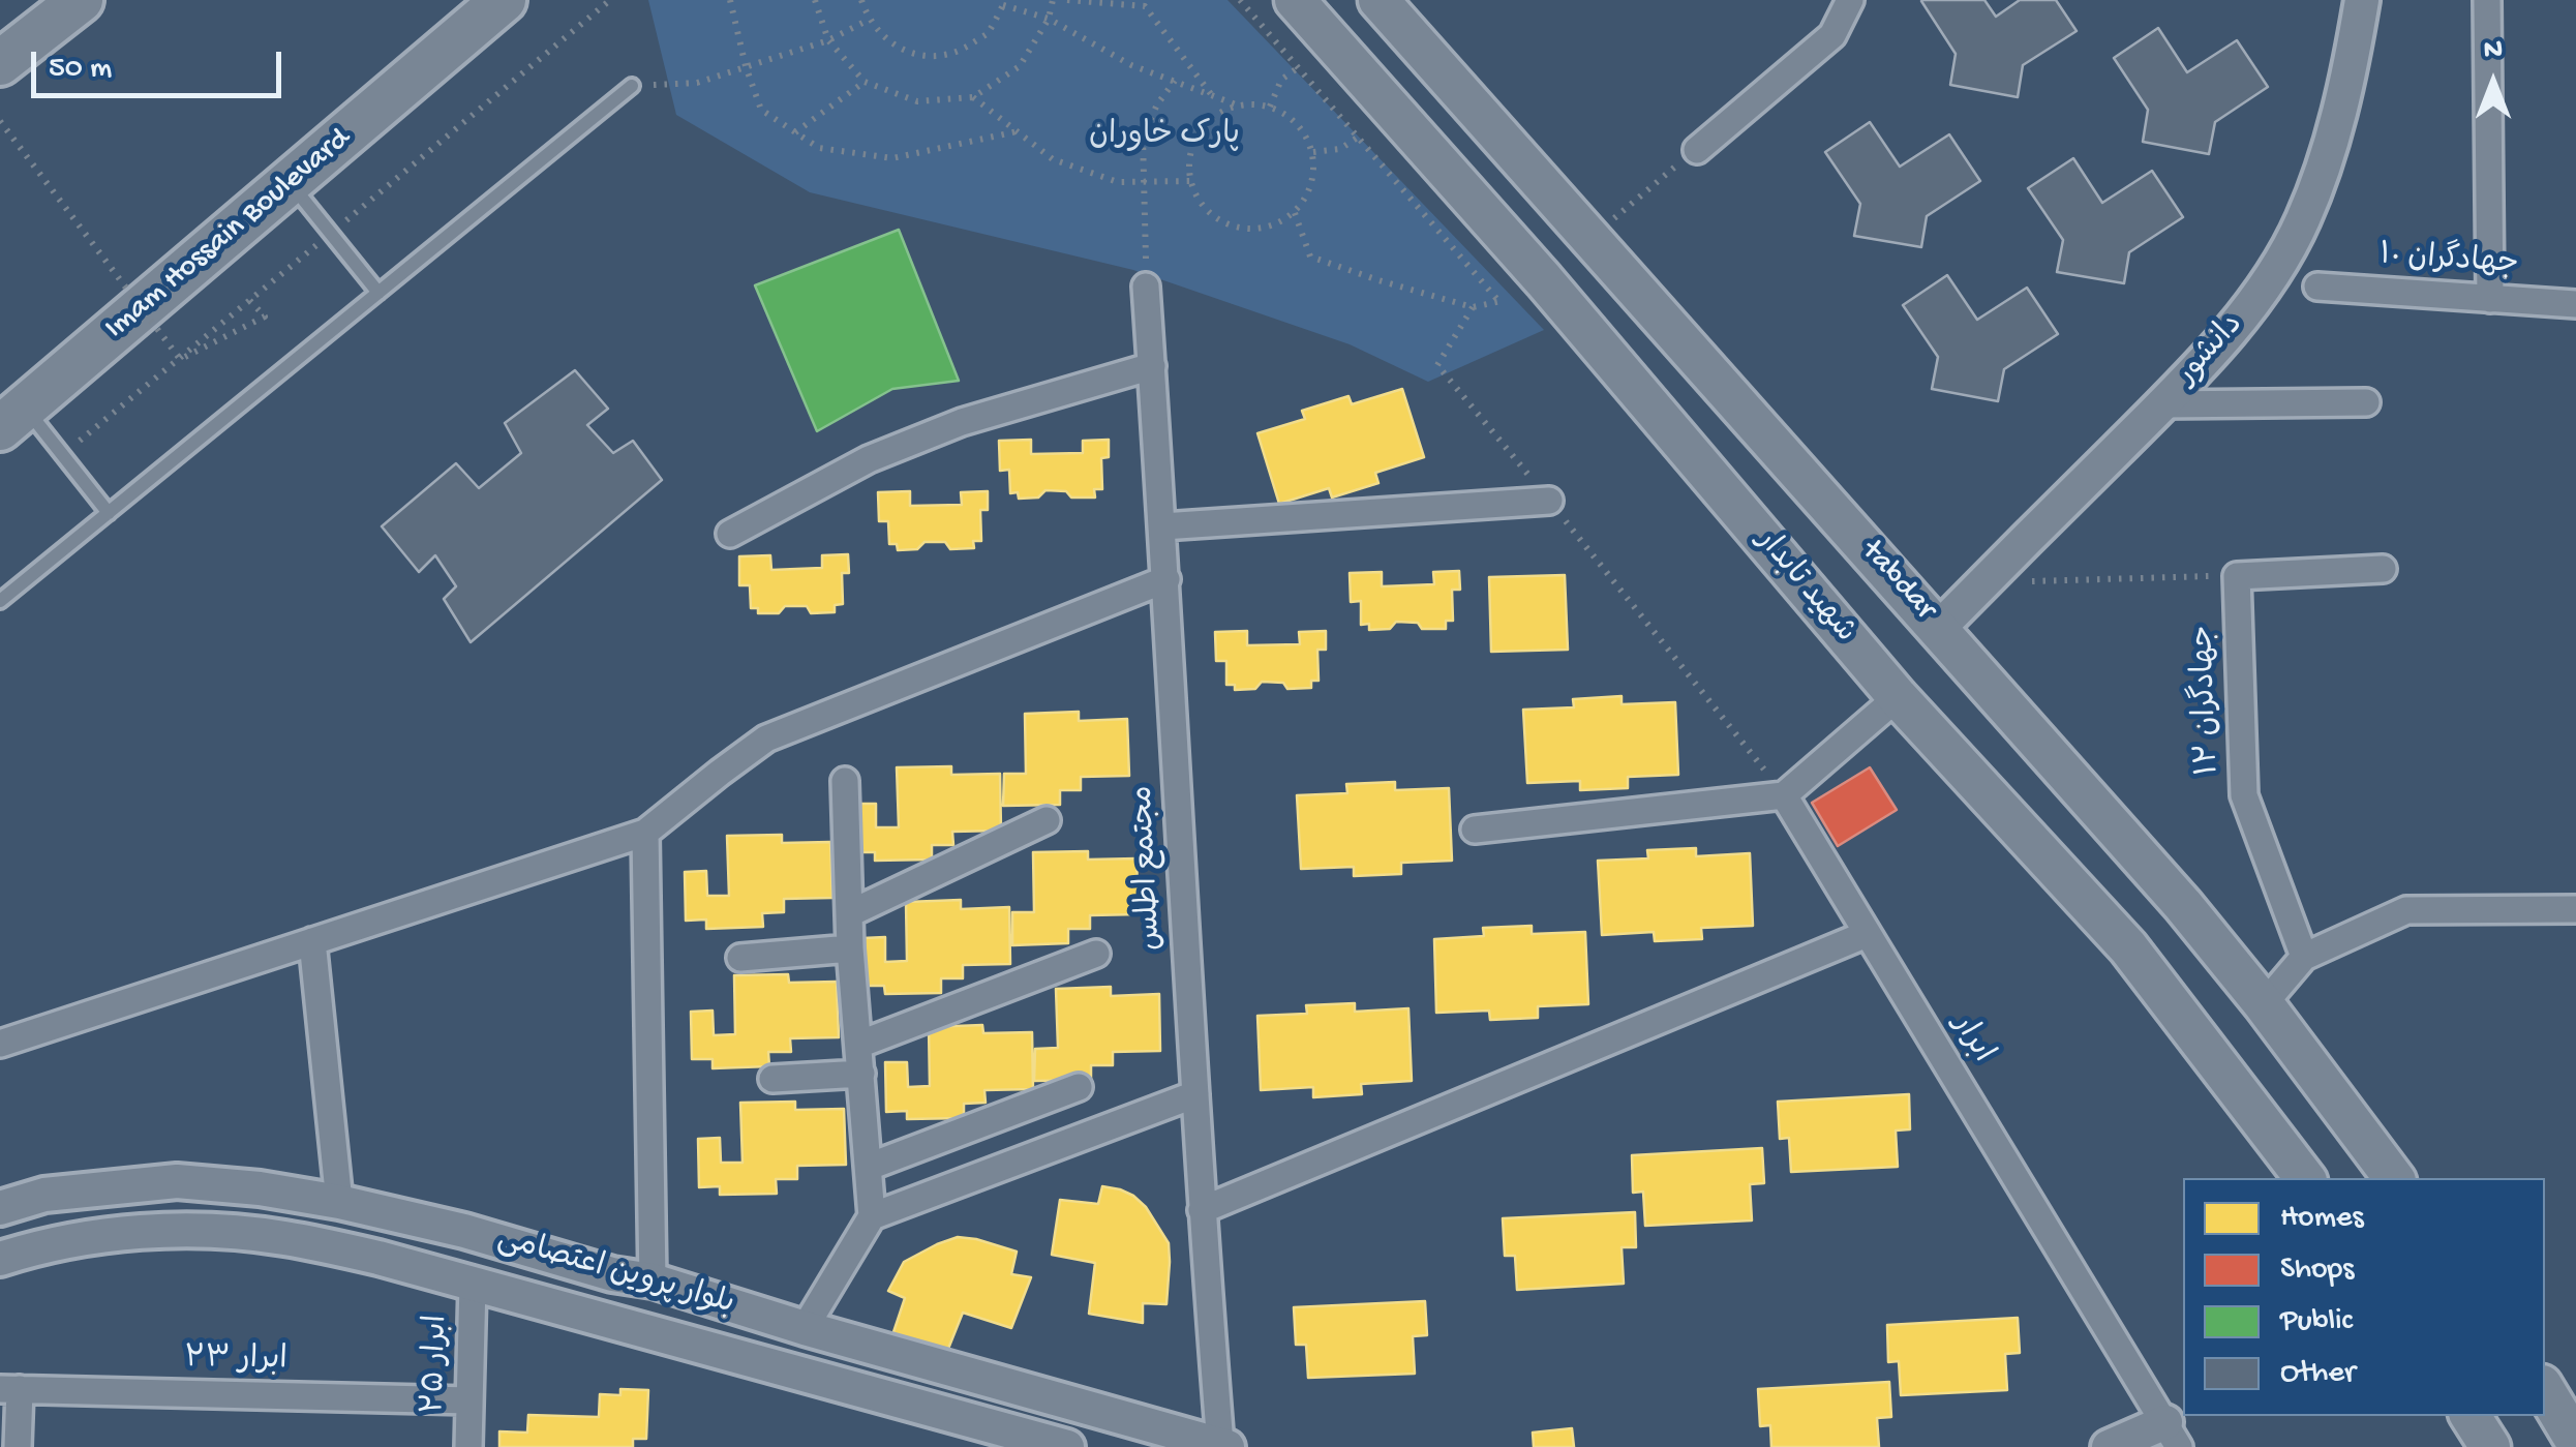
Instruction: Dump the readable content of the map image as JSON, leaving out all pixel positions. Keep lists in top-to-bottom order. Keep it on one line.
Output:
{"streets":{"main road":["Imam Hossain Boulevard","tabdar","شهید تابدار"],"street":["جهادگران ۱۰","دانشور","جهادگران ۱۲","مجتمع اطلس","ابرار","بلوار پروین اعتصامی","ابرار ۲۳","ابرار ۲۵"]},"crossings":[["دانشور","tabdar"],["مجتمع اطلس","بلوار پروین اعتصامی"],["بلوار پروین اعتصامی","ابرار ۲۵"],["ابرار ۲۳","ابرار ۲۵"]],"parks":["پارک خاوران"],"legend":["Homes","Shops","Public","Other"],"scale_bar":"50 m","north":"top"}
